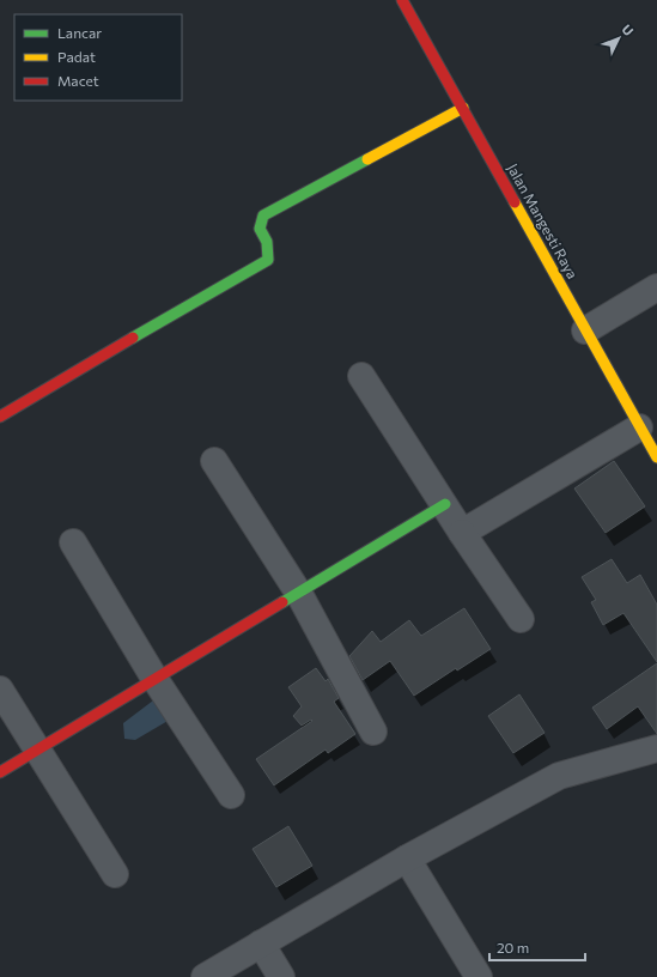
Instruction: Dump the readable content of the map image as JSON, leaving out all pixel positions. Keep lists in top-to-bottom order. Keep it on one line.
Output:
{"streets":{"street":["Jalan Mangesti Raya"]},"legend":["Lancar","Padat","Macet"],"scale_bar":"20 m","north":"top right"}
